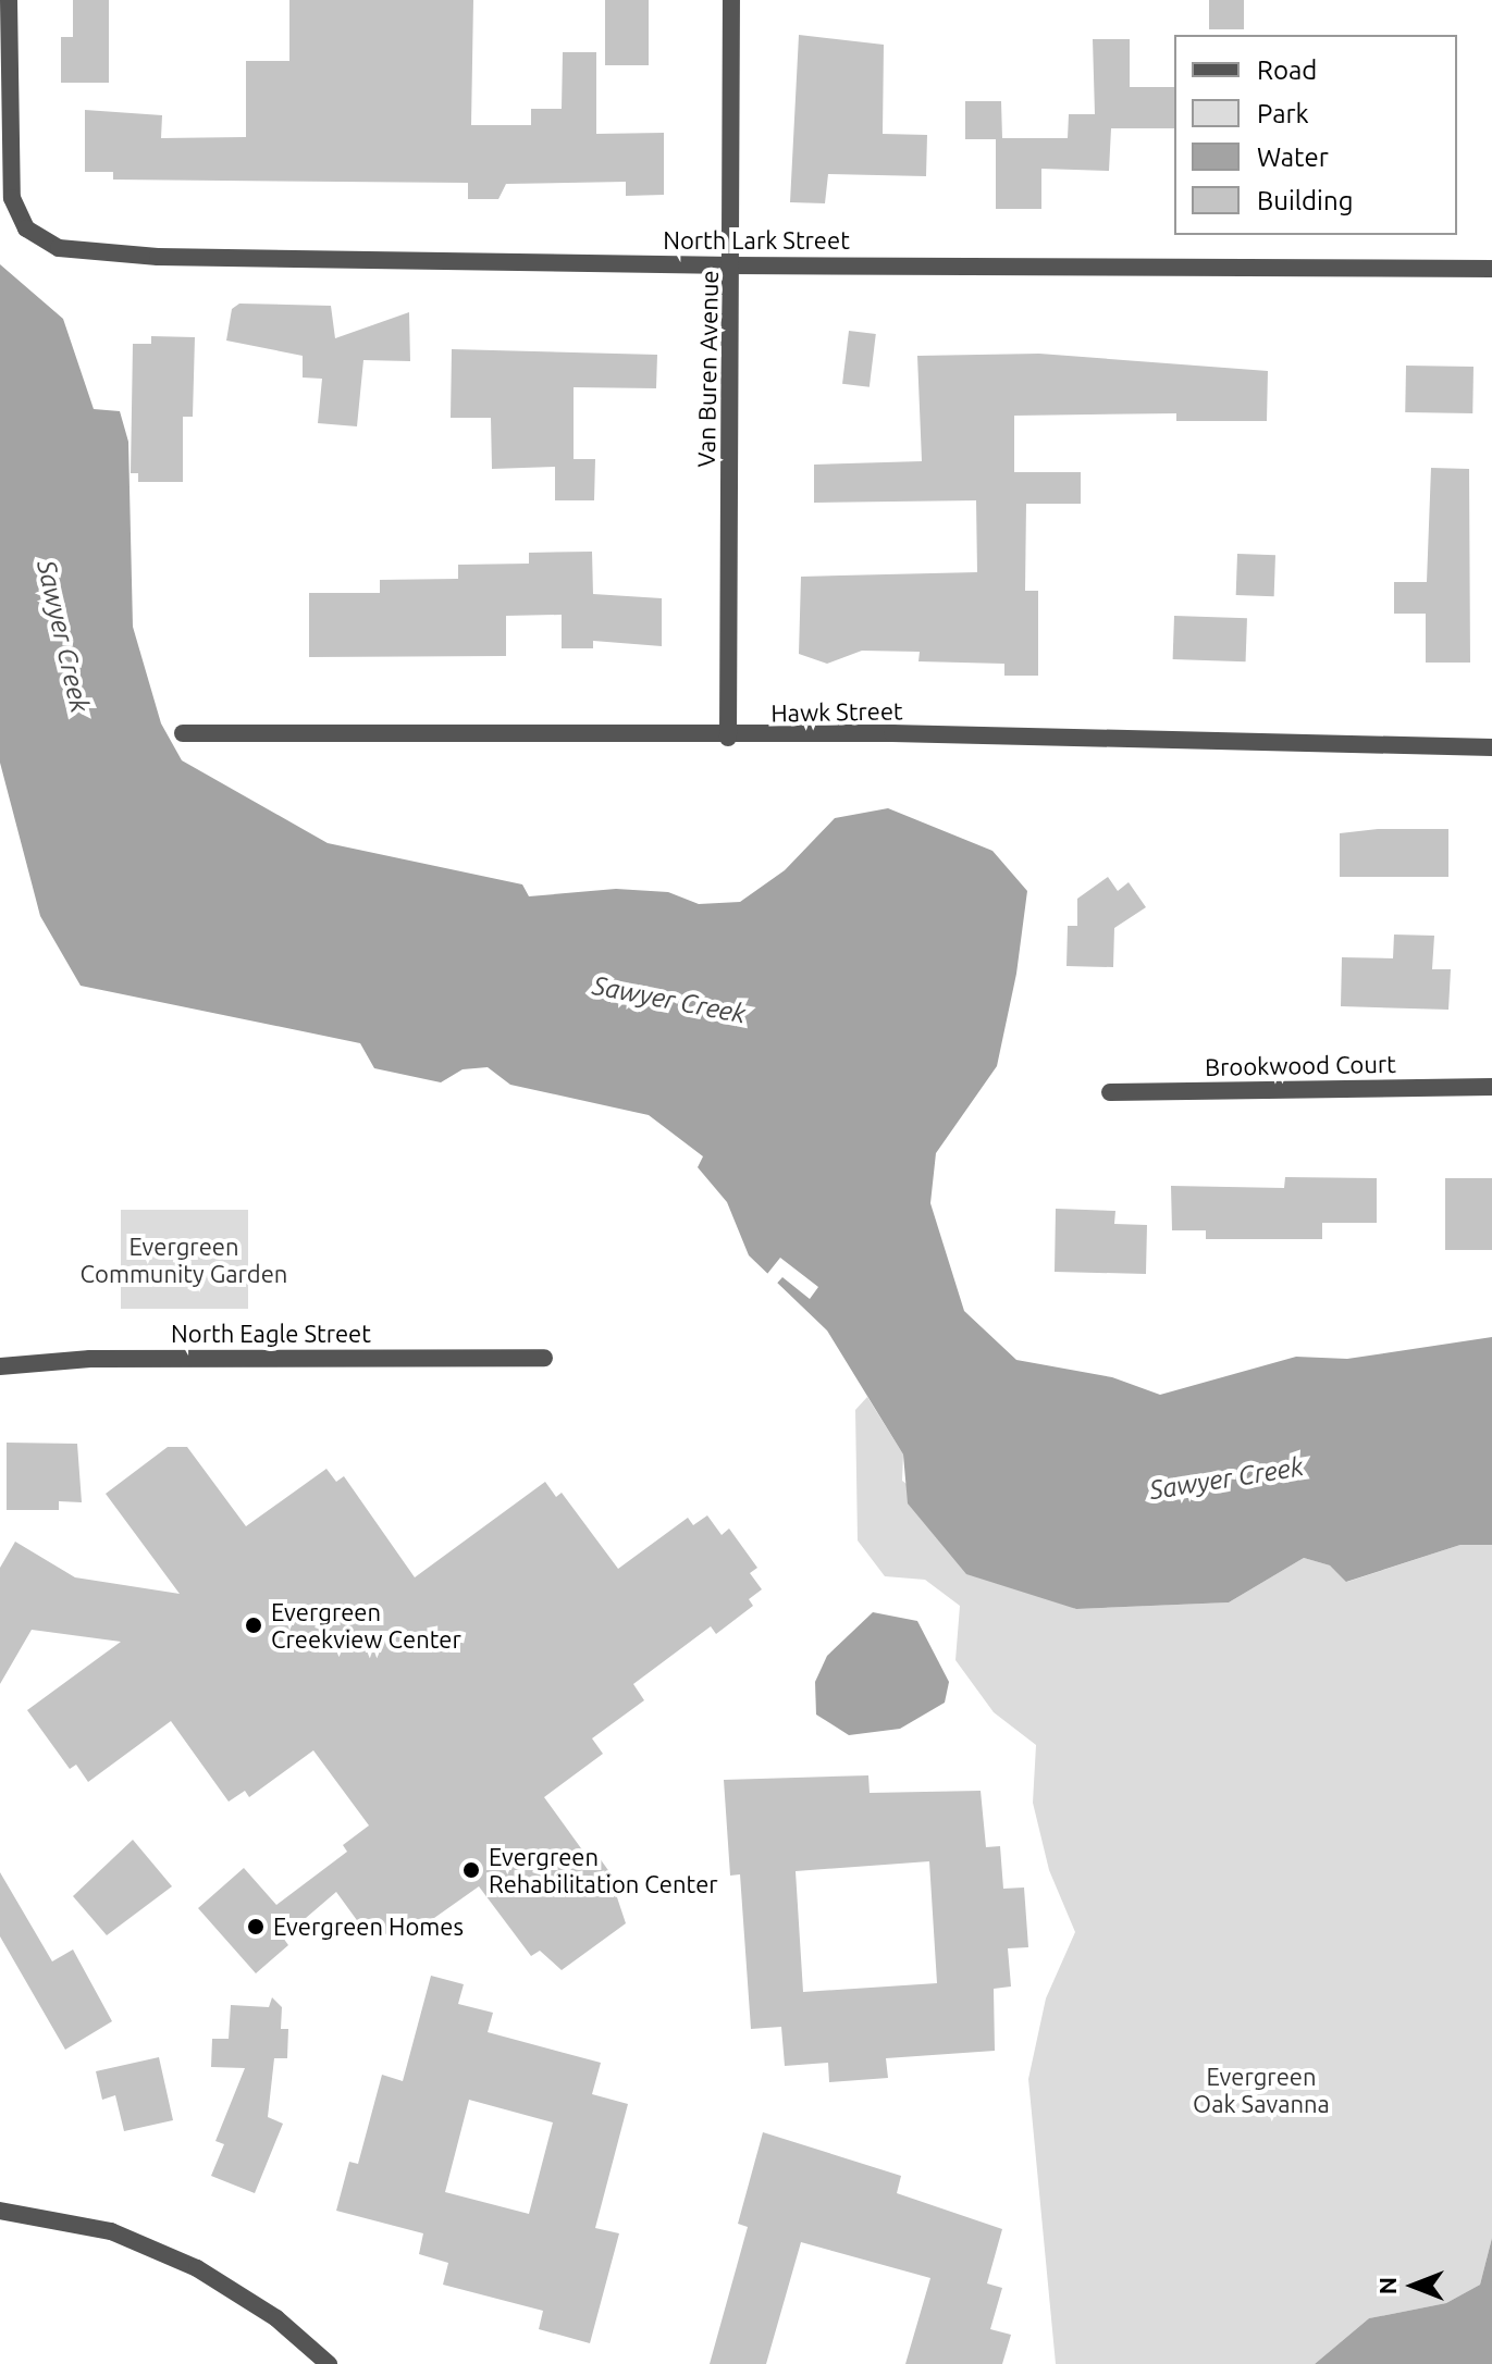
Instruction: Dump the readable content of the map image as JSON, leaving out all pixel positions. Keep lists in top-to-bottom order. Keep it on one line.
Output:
{"streets":{"street":["North Lark Street","Van Buren Avenue","Hawk Street","Brookwood Court","North Eagle Street"]},"crossings":[["North Lark Street","Van Buren Avenue"],["Van Buren Avenue","Hawk Street"]],"water":["Sawyer Creek"],"parks":["Evergreen Community Garden","Evergreen Oak Savanna"],"places":["Evergreen Creekview Center","Evergreen Rehabilitation Center","Evergreen Homes"],"legend":["Road","Park","Water","Building"],"north":"left"}
